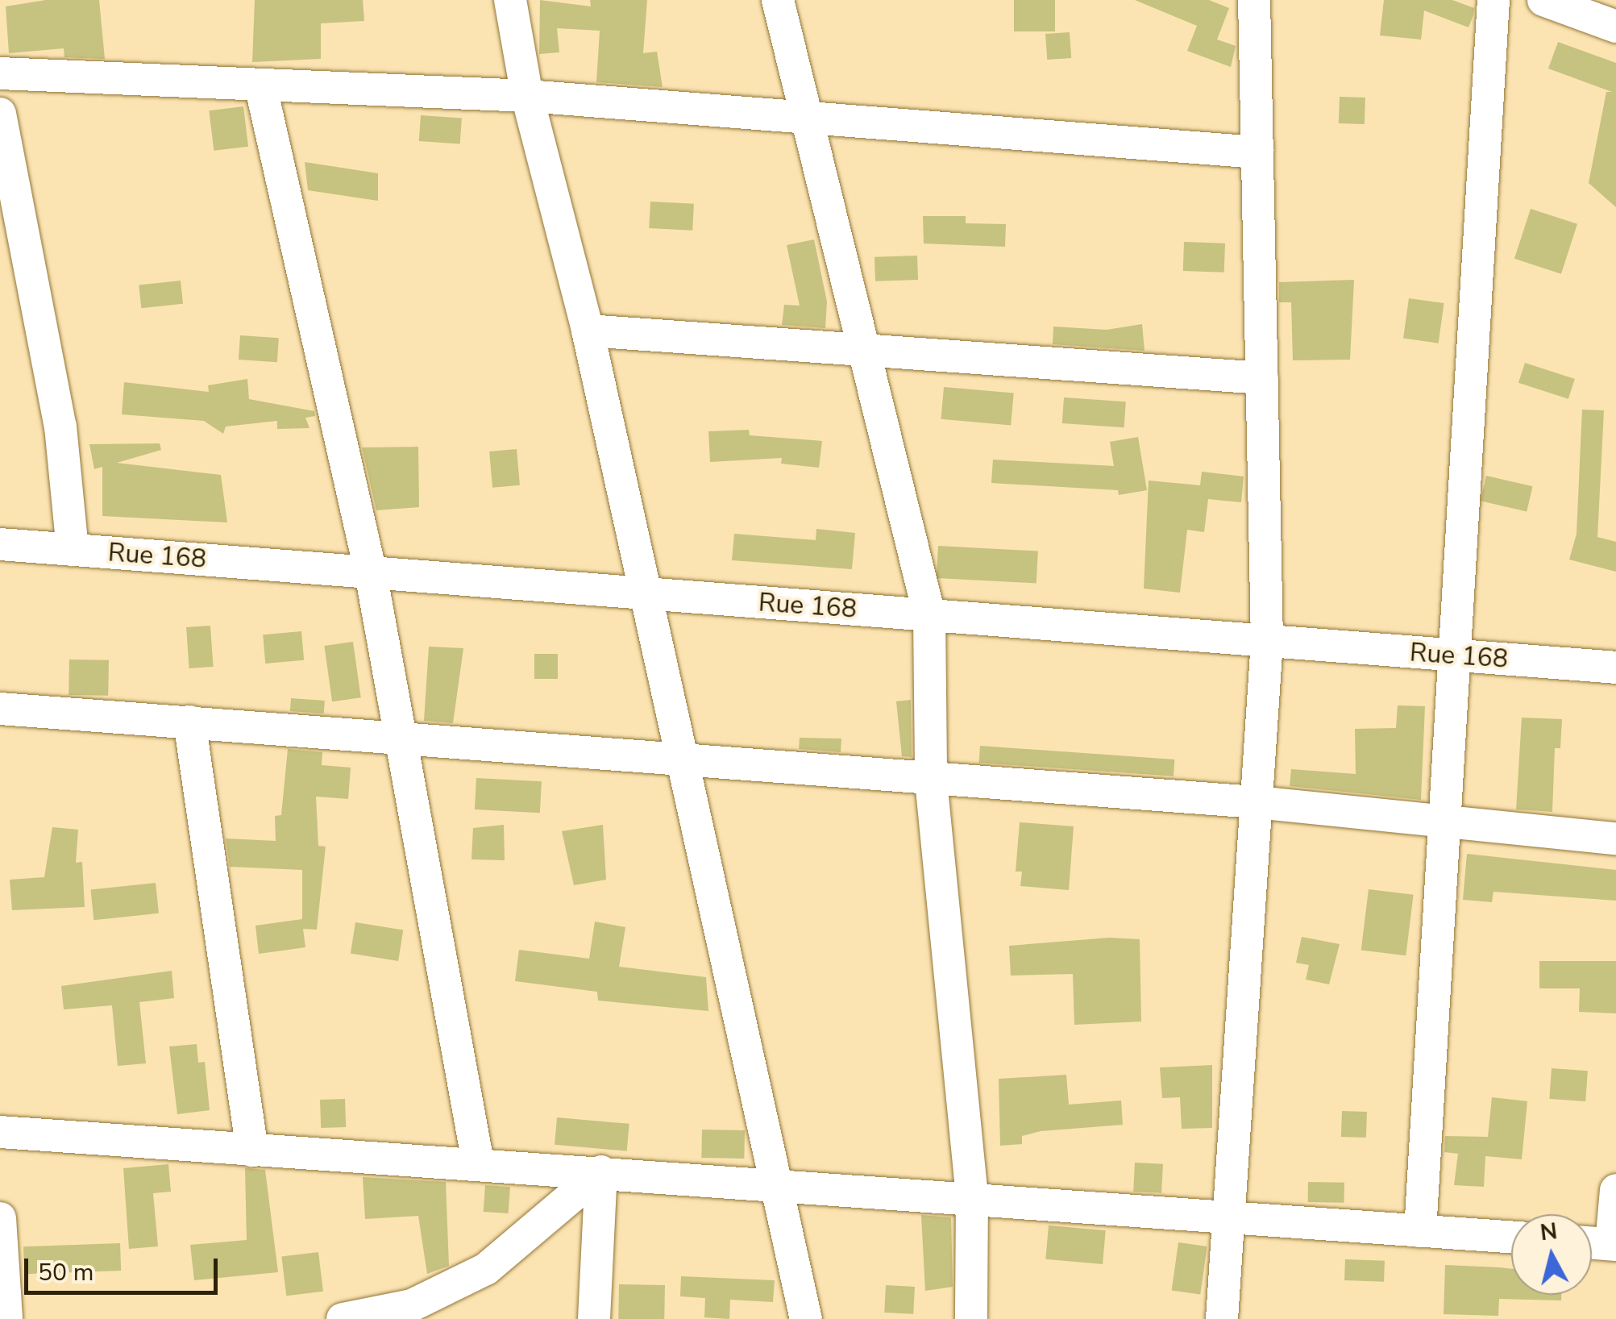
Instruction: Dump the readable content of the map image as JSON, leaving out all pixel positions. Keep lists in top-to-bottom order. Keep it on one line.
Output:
{"streets":{"street":["Rue 168"]},"scale_bar":"50 m","north":"top"}
